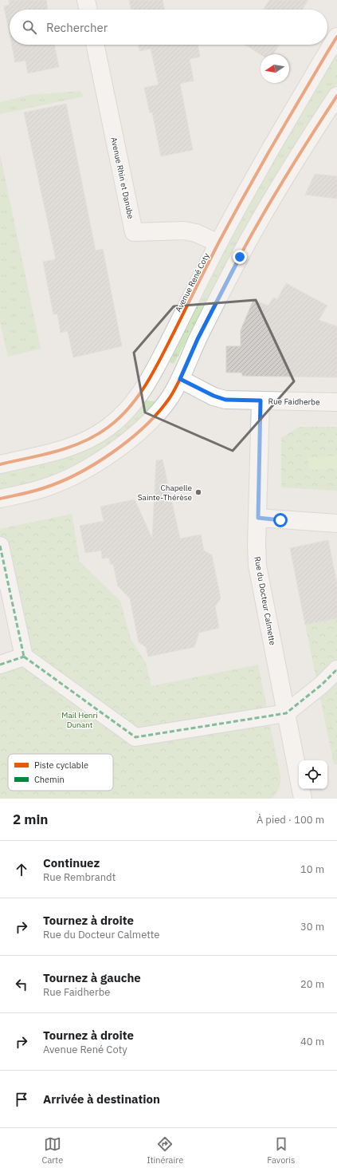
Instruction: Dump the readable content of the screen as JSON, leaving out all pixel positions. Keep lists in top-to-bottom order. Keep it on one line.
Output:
{"streets":{"street":["Avenue Rhin et Danube","Avenue René Coty","Rue Faidherbe","Rue du Docteur Calmette"]},"crossings":[["Avenue Rhin et Danube","Avenue René Coty"],["Rue Faidherbe","Rue du Docteur Calmette"]],"parks":["Mail Henri Dunant"],"places":["Chapelle Sainte-Thérèse"],"legend":["Piste cyclable","Chemin"],"north":"left","page":{"search":"Rechercher","heading":["2 min","À pied · 100 m"],"list":[["Continuez","Rue Rembrandt","10 m"],["Tournez à droite","Rue du Docteur Calmette","30 m"],["Tournez à gauche","Rue Faidherbe","20 m"],["Tournez à droite","Avenue René Coty","40 m"],"Arrivée à destination"],"nav":["Carte","Itinéraire","Favoris"]}}
